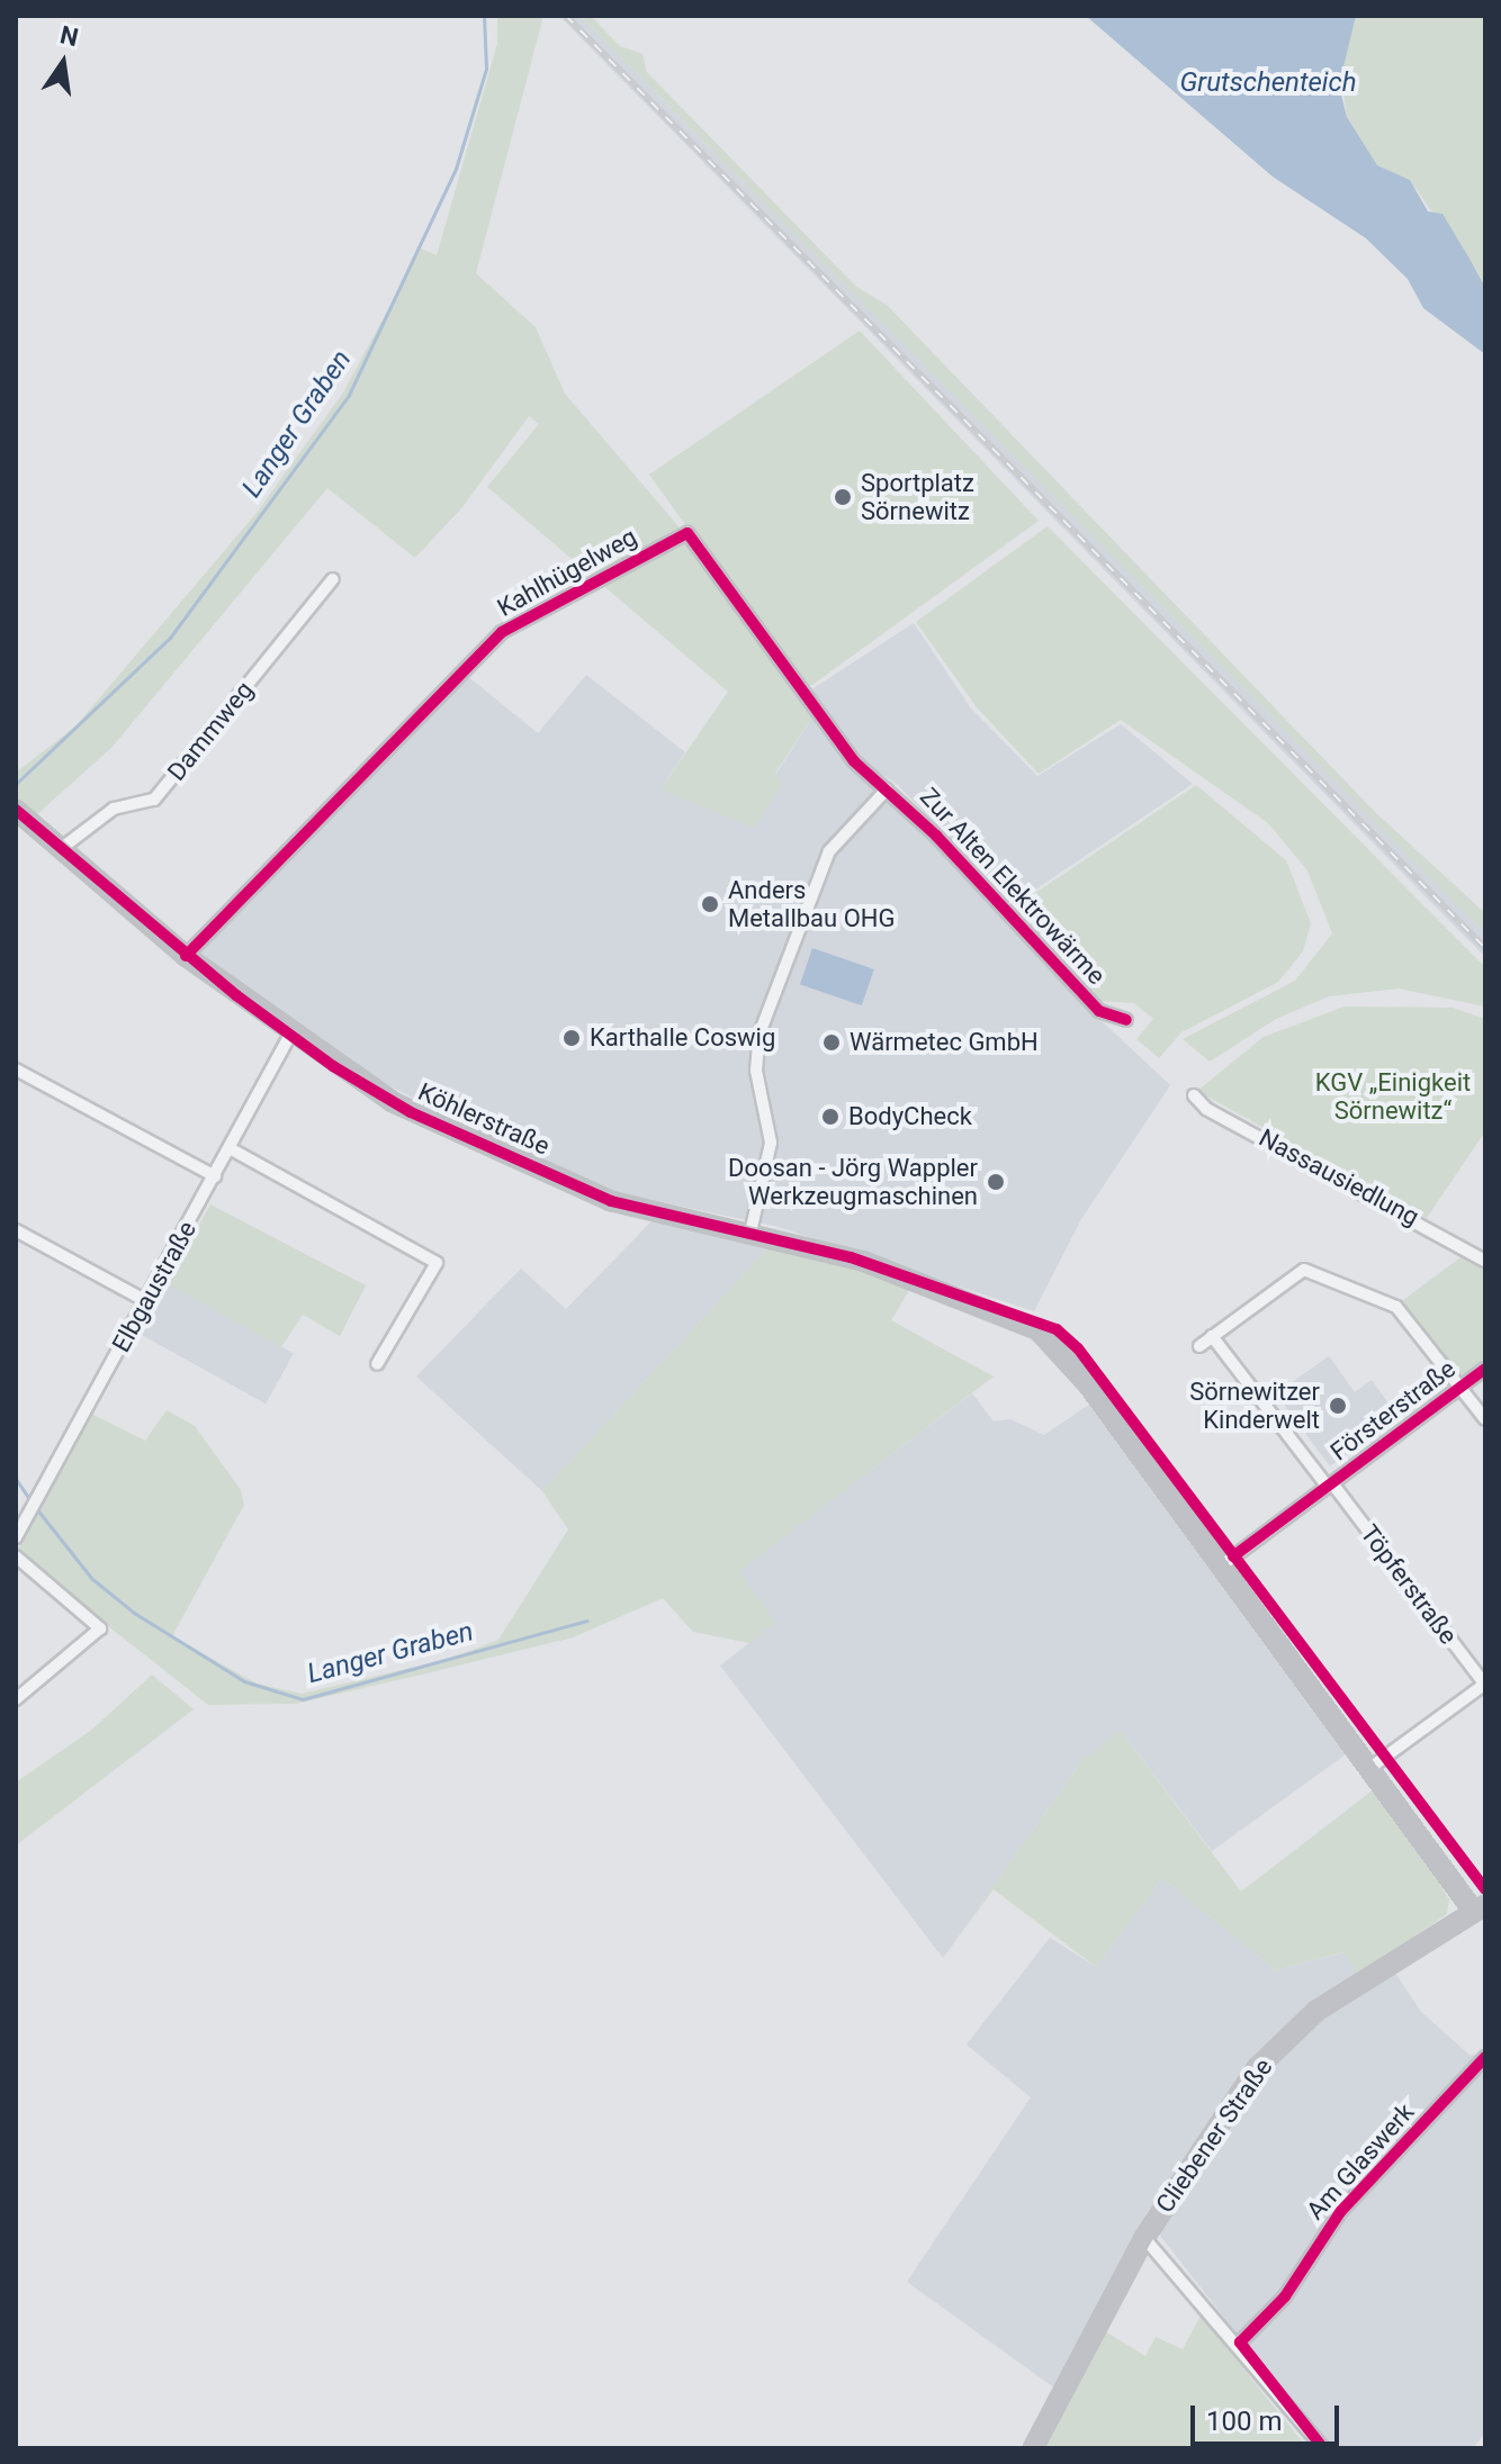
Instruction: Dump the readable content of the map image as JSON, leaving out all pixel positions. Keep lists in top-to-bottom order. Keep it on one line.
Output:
{"streets":{"street":["Kahlhügelweg","Dammweg","Zur Alten Elektrowärme","Köhlerstraße","Nassausiedlung","Elbgaustraße","Försterstraße","Töpferstraße","Cliebener Straße","Am Glaswerk"]},"crossings":[["Kahlhügelweg","Zur Alten Elektrowärme"],["Kahlhügelweg","Köhlerstraße"],["Dammweg","Köhlerstraße"],["Zur Alten Elektrowärme","Köhlerstraße"],["Köhlerstraße","Elbgaustraße"],["Köhlerstraße","Försterstraße"],["Köhlerstraße","Cliebener Straße"],["Försterstraße","Töpferstraße"]],"water":["Grutschenteich","Langer Graben"],"parks":["KGV „Einigkeit Sörnewitz“"],"places":["Sportplatz Sörnewitz","Anders Metallbau OHG","Karthalle Coswig","Wärmetec GmbH","BodyCheck","Doosan - Jörg Wappler Werkzeugmaschinen","Sörnewitzer Kinderwelt"],"scale_bar":"100 m","north":"top"}
